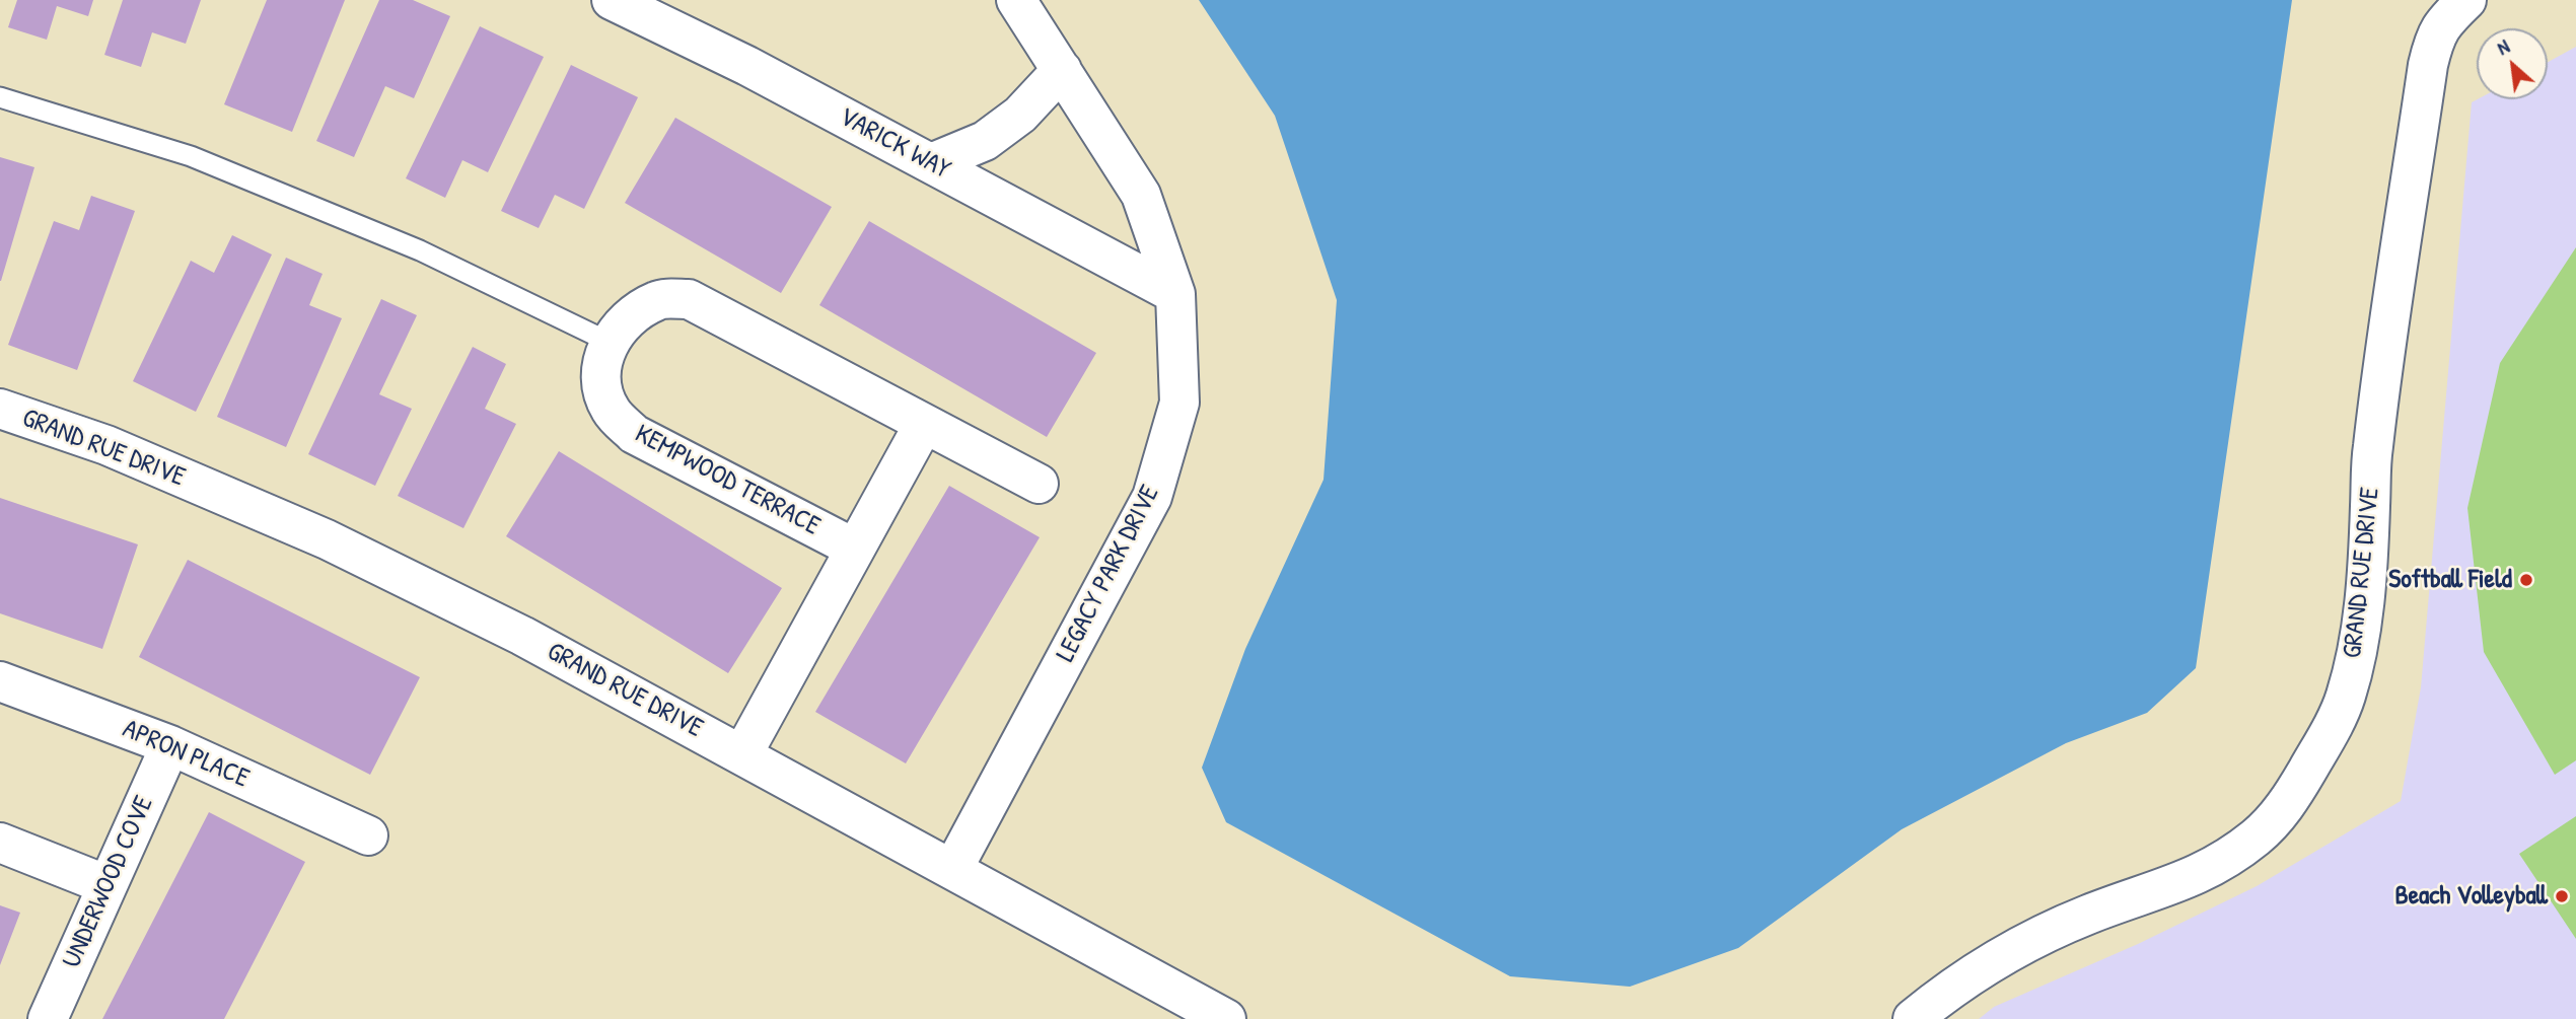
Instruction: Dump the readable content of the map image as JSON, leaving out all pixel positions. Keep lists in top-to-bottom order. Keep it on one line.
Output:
{"streets":{"street":["VARICK WAY","GRAND RUE DRIVE","KEMPWOOD TERRACE","LEGACY PARK DRIVE","APRON PLACE","UNDERWOOD COVE"]},"crossings":[["VARICK WAY","LEGACY PARK DRIVE"],["GRAND RUE DRIVE","LEGACY PARK DRIVE"],["APRON PLACE","UNDERWOOD COVE"]],"places":["Softball Field","Beach Volleyball"],"north":"top left"}
